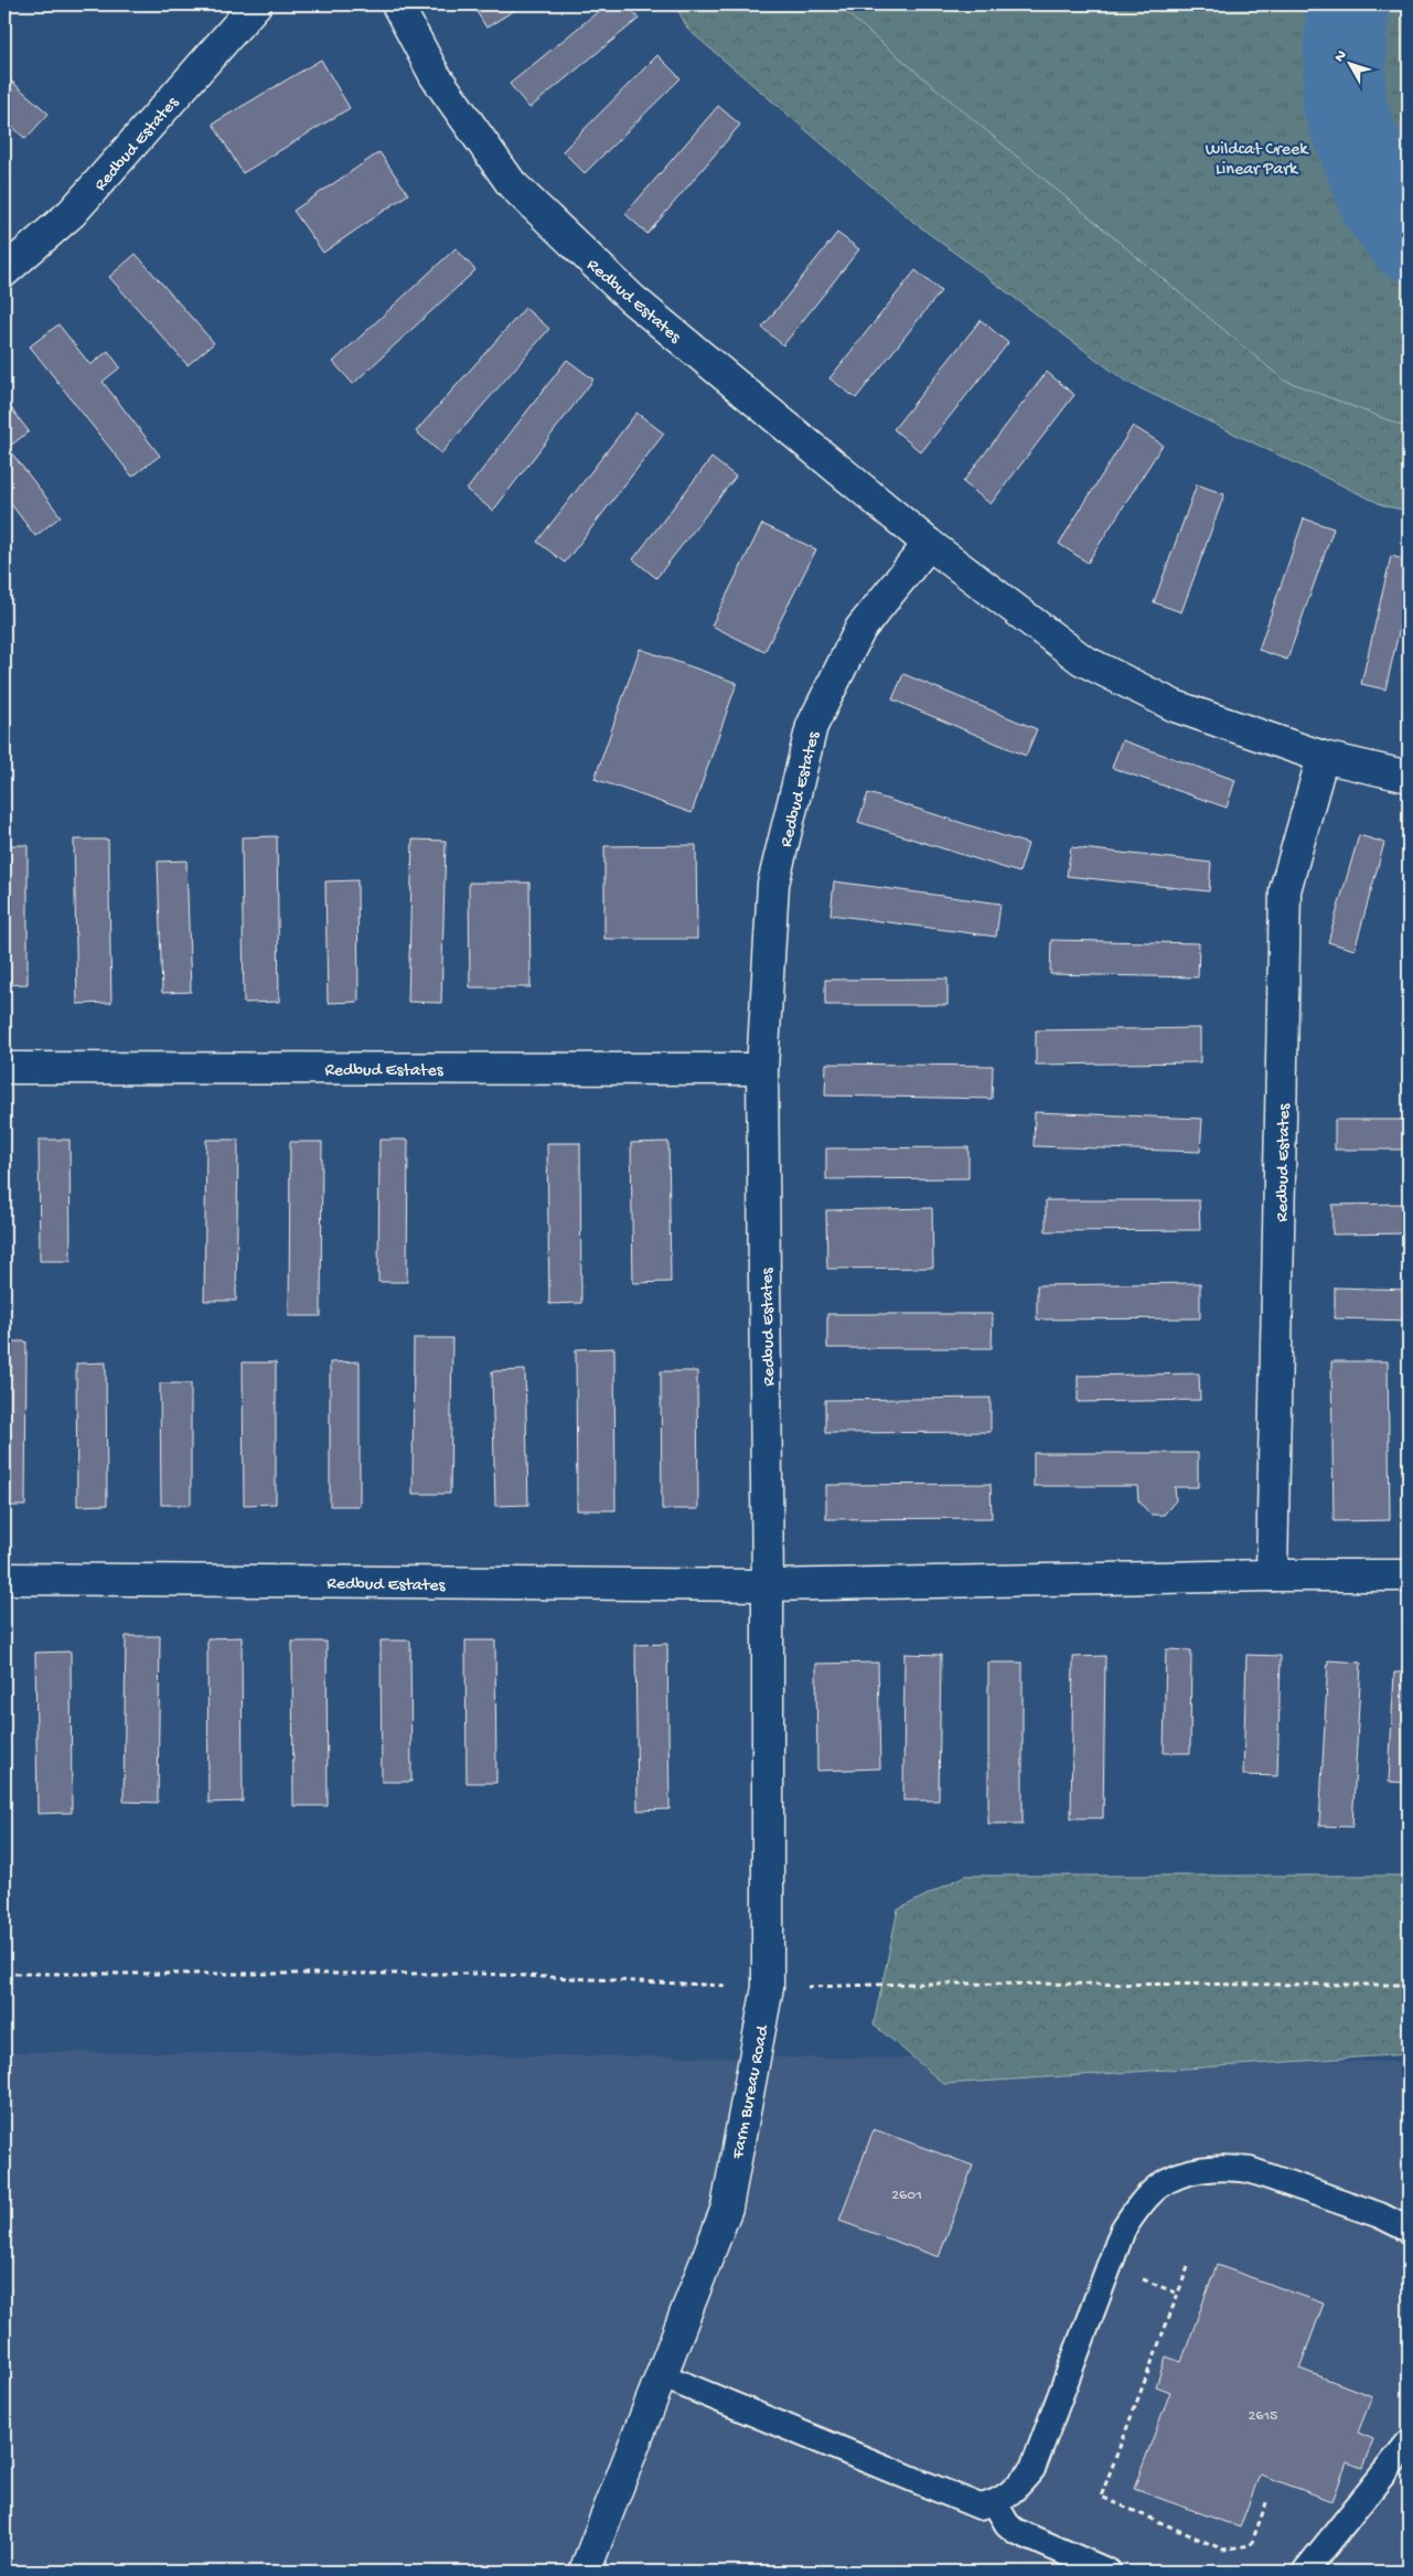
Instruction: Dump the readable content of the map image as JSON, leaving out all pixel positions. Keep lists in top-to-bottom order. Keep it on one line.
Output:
{"streets":{"street":["Redbud Estates","Farm Bureau Road"]},"crossings":[["Redbud Estates","Farm Bureau Road"]],"parks":["Wildcat Creek Linear Park"],"house_numbers":["2601","2615"],"north":"top left"}
